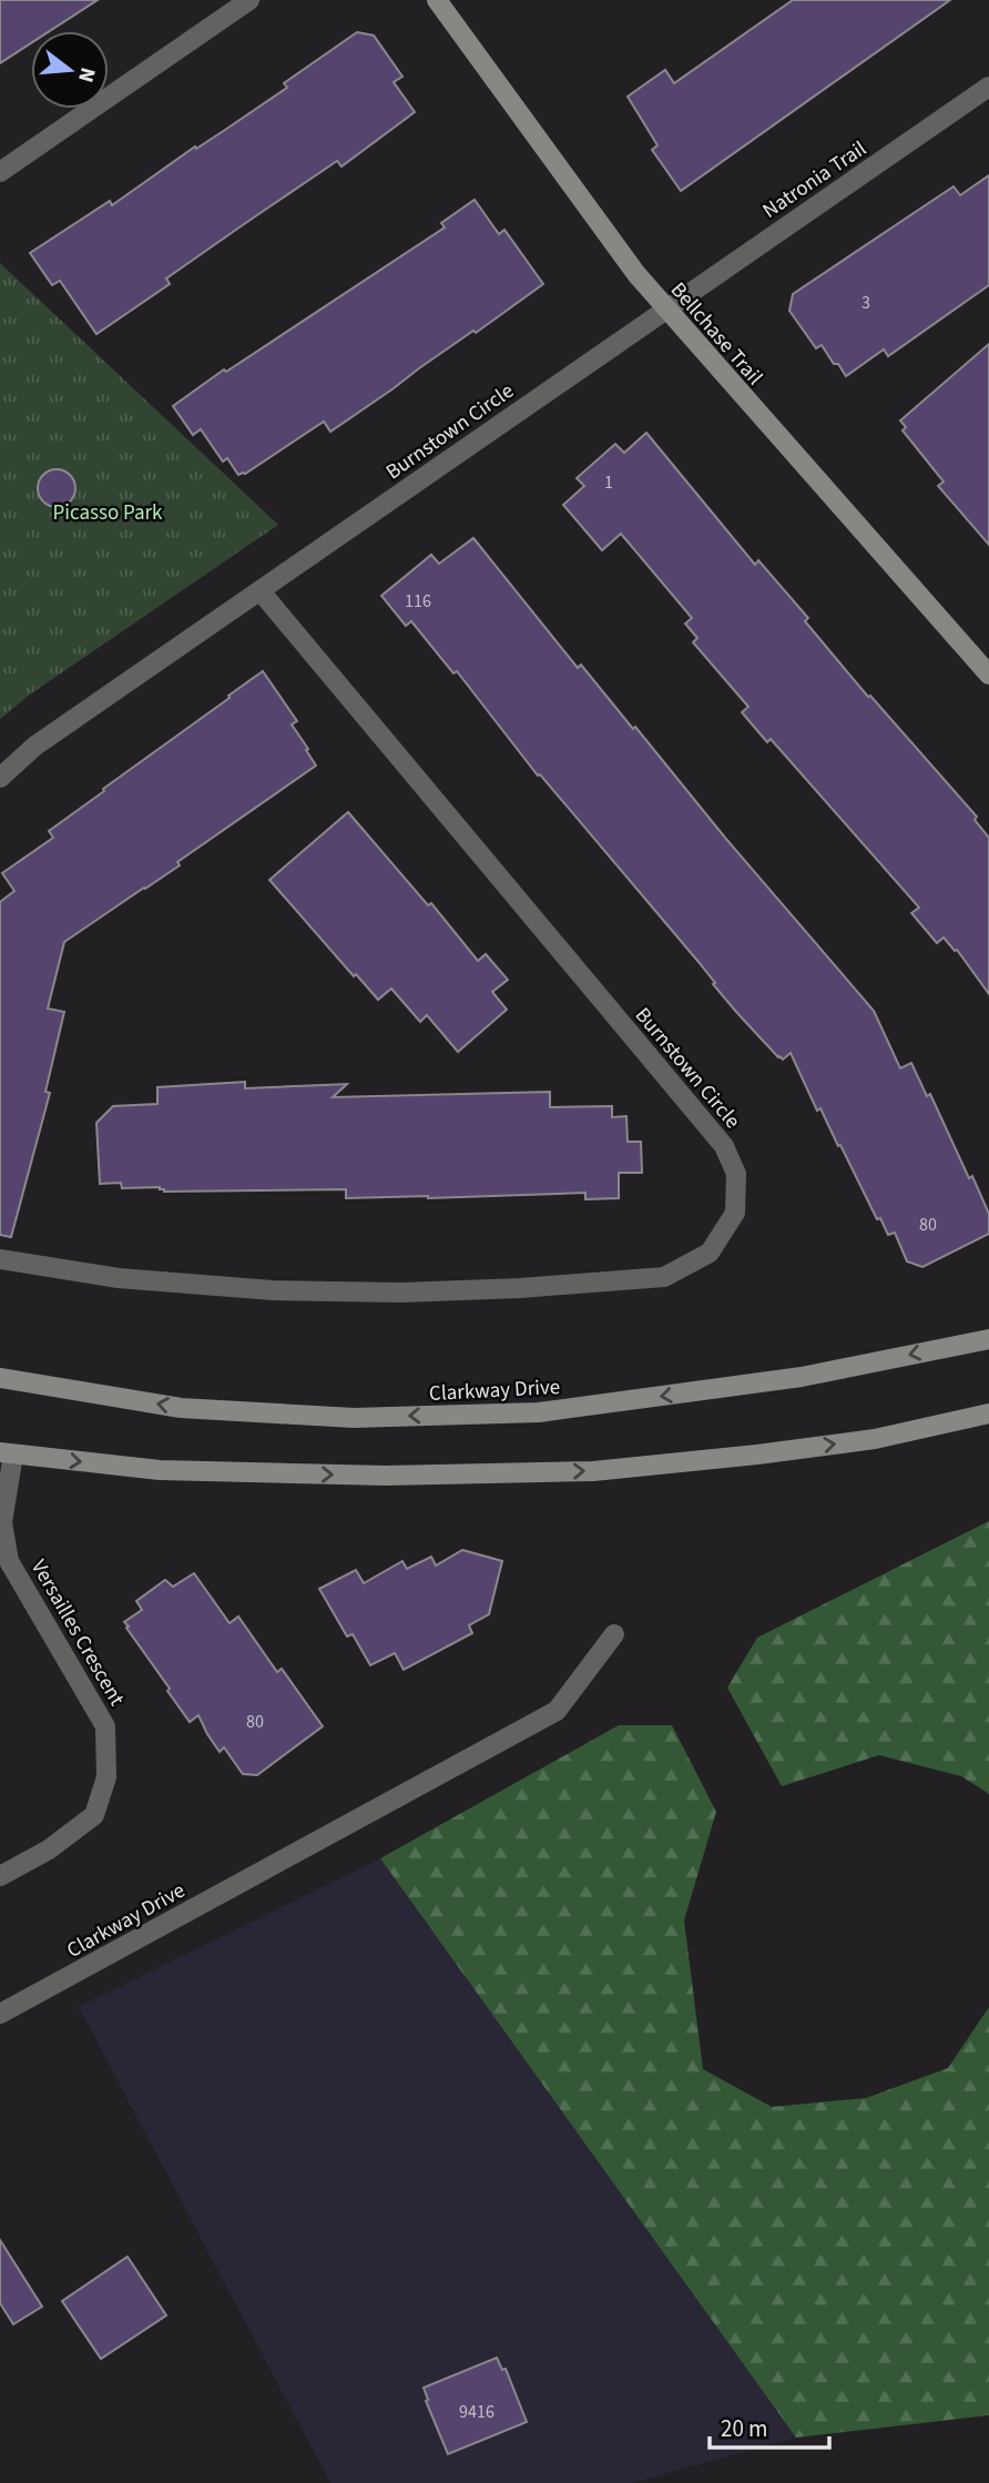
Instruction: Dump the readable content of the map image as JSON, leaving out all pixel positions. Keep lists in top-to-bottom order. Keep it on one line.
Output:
{"streets":{"street":["Natronia Trail","Bellchase Trail","Burnstown Circle","Clarkway Drive","Versailles Crescent"]},"crossings":[["Natronia Trail","Bellchase Trail"],["Natronia Trail","Burnstown Circle"],["Bellchase Trail","Burnstown Circle"]],"parks":["Picasso Park"],"house_numbers":["3","1","116","80","80","9416"],"scale_bar":"20 m","north":"right"}
